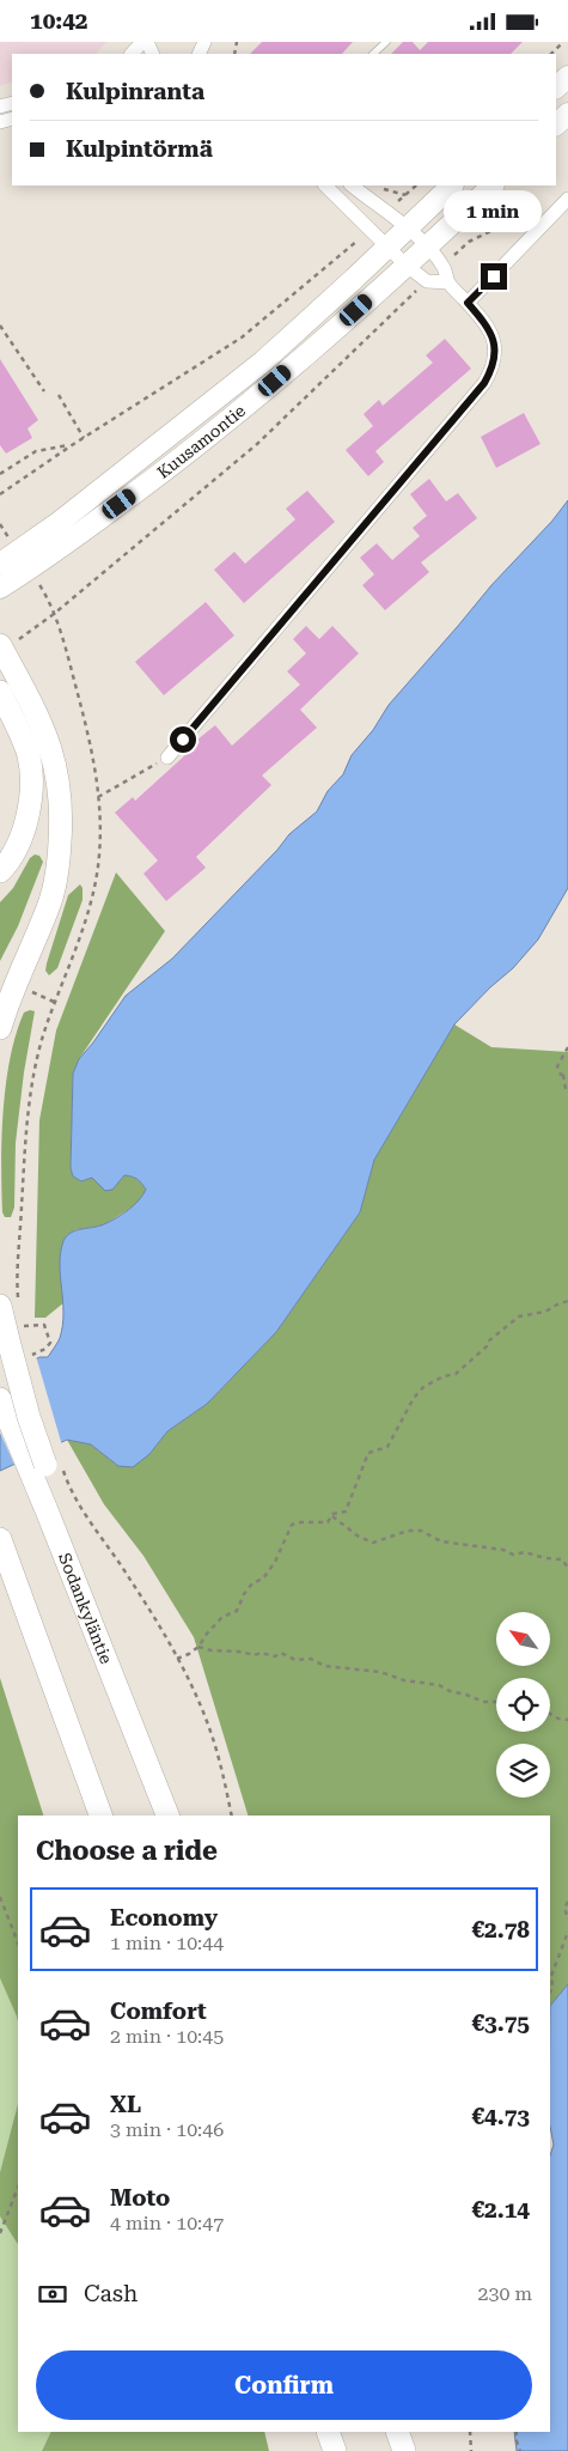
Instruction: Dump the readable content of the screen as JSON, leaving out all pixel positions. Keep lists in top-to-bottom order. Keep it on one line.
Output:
{"streets":{"highway":["Sodankyläntie"],"main road":["Kuusamontie"]},"north":"top left","page":{"status":"10:42","banner":["Kulpinranta","Kulpintörmä"],"bubble":"1 min","heading":"Choose a ride","list":[{"name":"Economy","note":"1 min · 10:44","value":"€2.78"},{"name":"Comfort","note":"2 min · 10:45","value":"€3.75"},{"name":"XL","note":"3 min · 10:46","value":"€4.73"},{"name":"Moto","note":"4 min · 10:47","value":"€2.14"}],"pay":["Cash","230 m"],"buttons":"Confirm"}}
